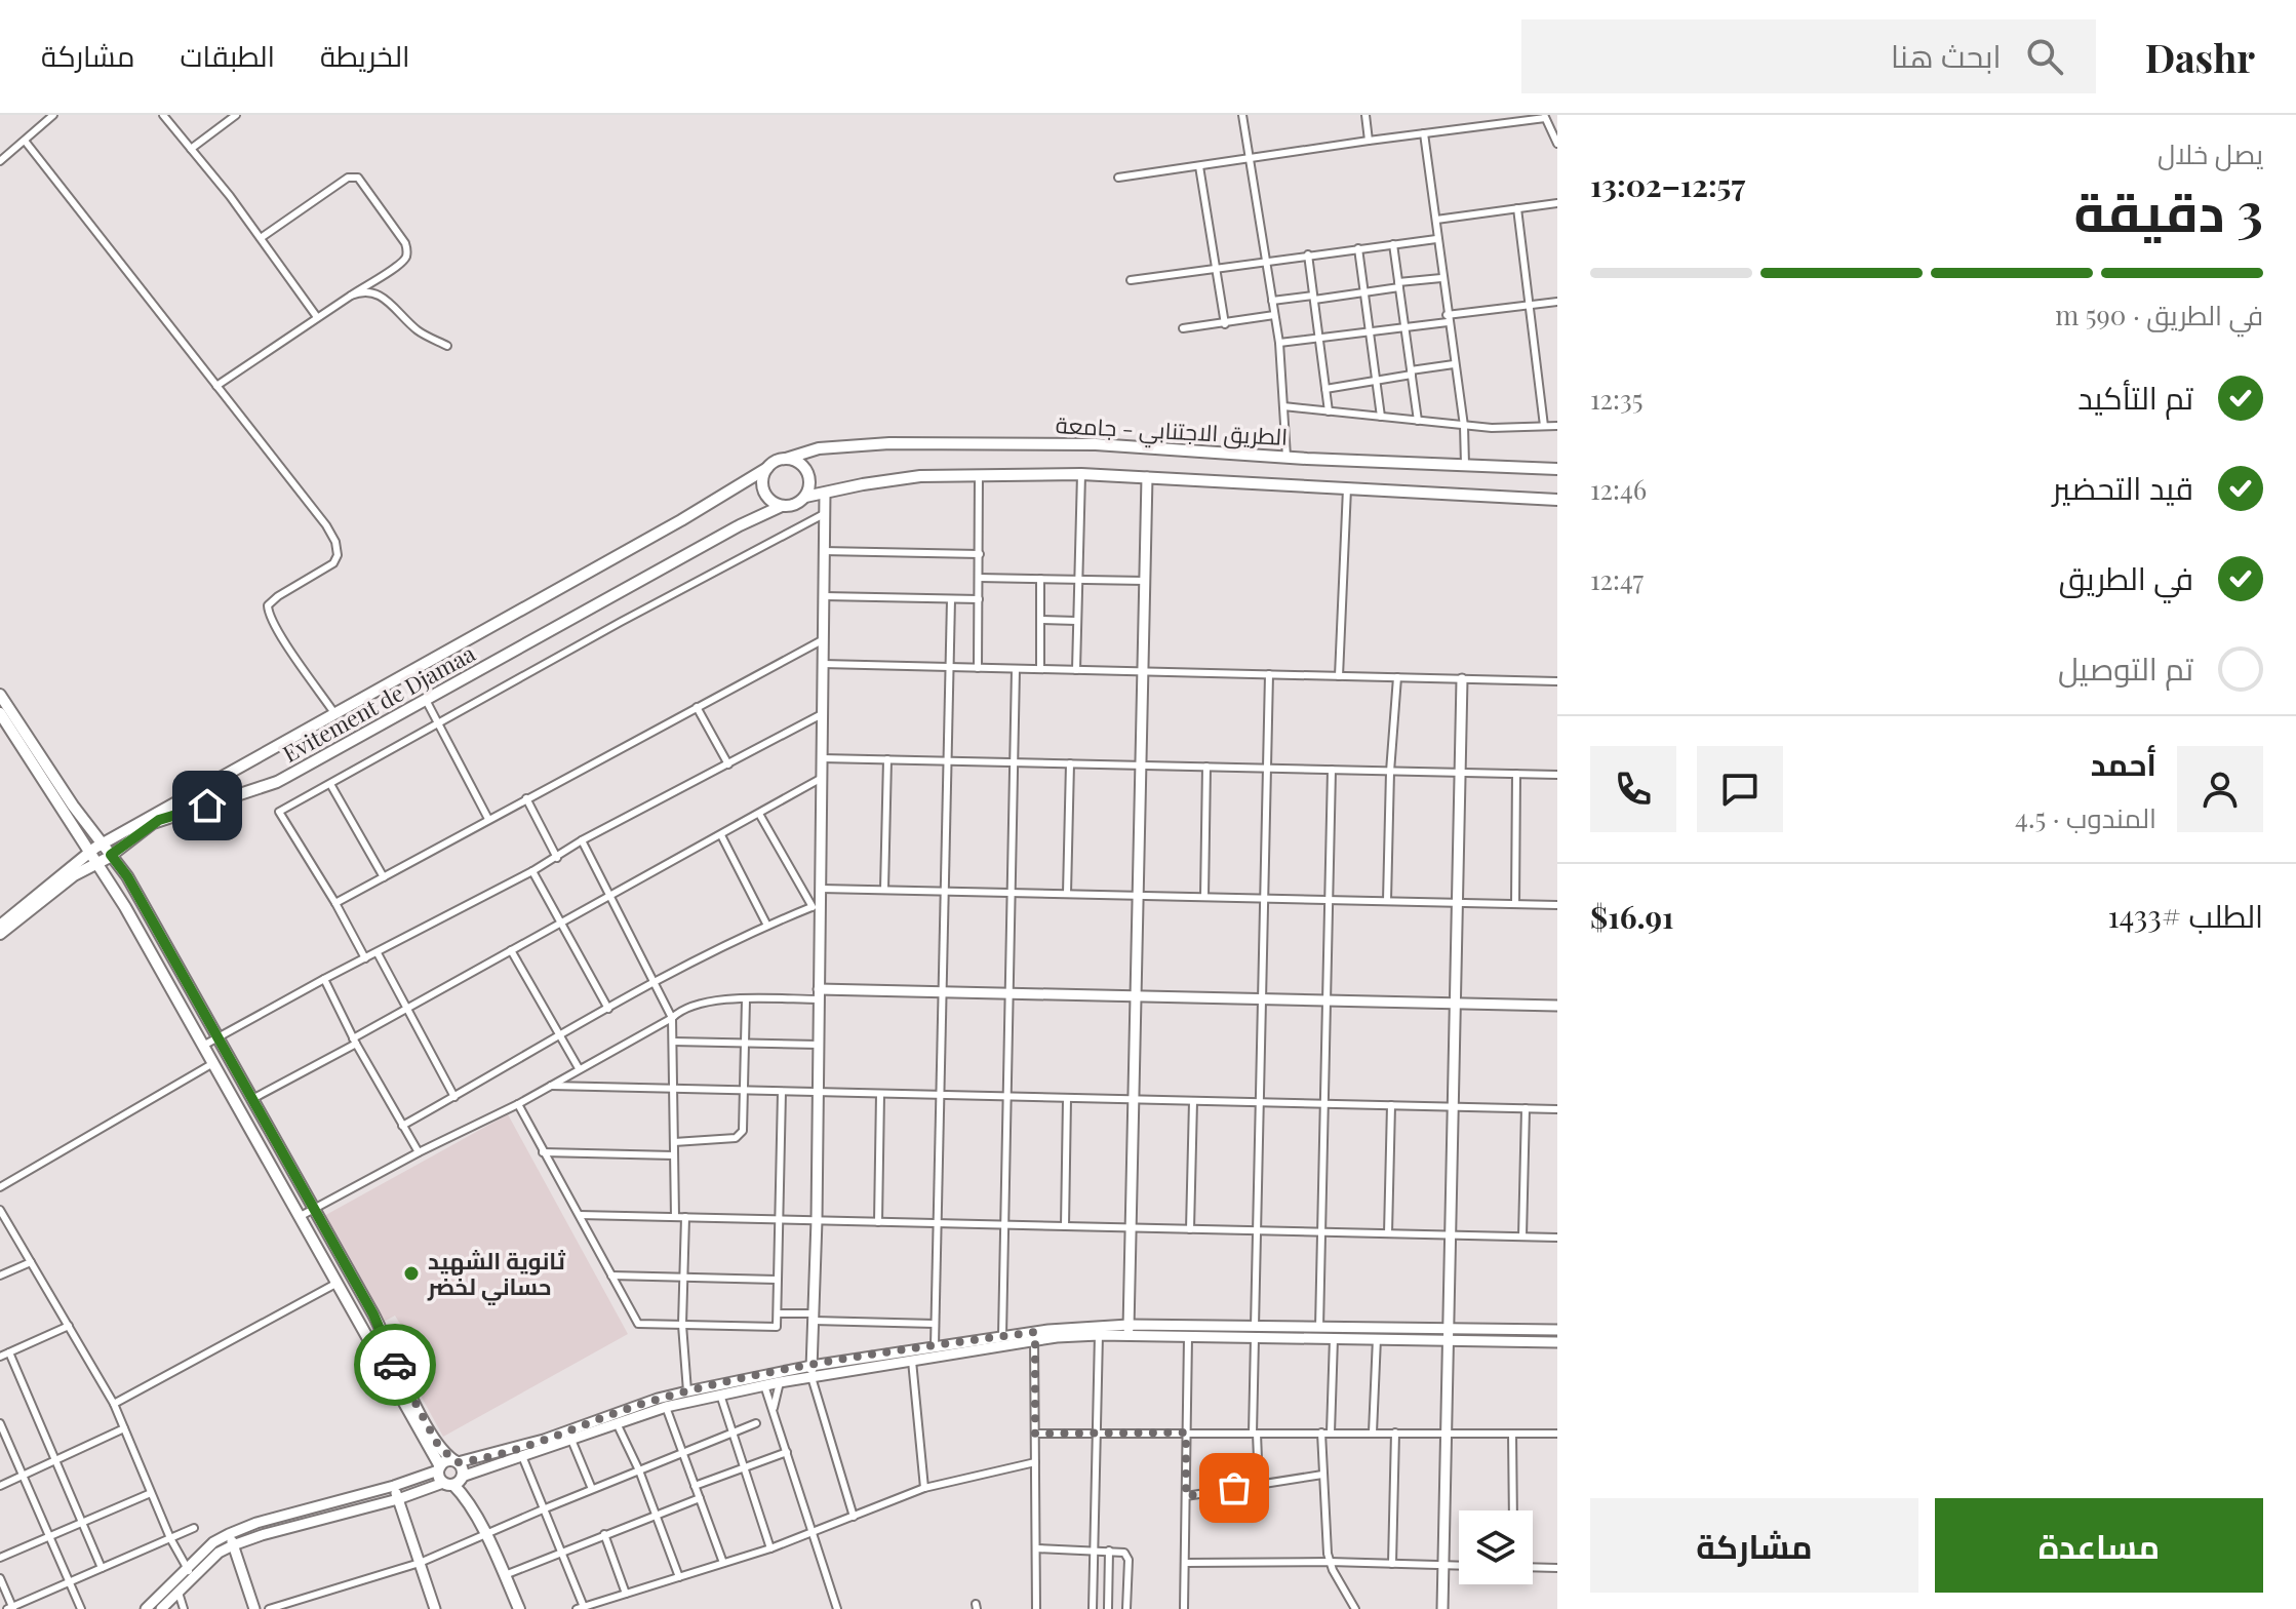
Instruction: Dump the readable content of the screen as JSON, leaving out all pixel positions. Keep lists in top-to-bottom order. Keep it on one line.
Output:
{"streets":{"main road":["الطريق الاجتنابي - جامعة","Evitement de Djamaa"]},"crossings":[["الطريق الاجتنابي - جامعة","Evitement de Djamaa"]],"places":["ثانوية الشهيد حساني لخضر"],"page":{"header":"Dashr","search":"ابحث هنا","nav":["الخريطة","الطبقات","مشاركة"],"heading":["3 دقيقة","يصل خلال","12:57–13:02"],"panel":["أحمد","المندوب · 4.5","الطلب #1433","$16.91"],"bar":"في الطريق · 590 m","list":[["تم التأكيد","12:35"],["قيد التحضير","12:46"],["في الطريق","12:47"],"تم التوصيل"],"buttons":["مساعدة","مشاركة"]}}
